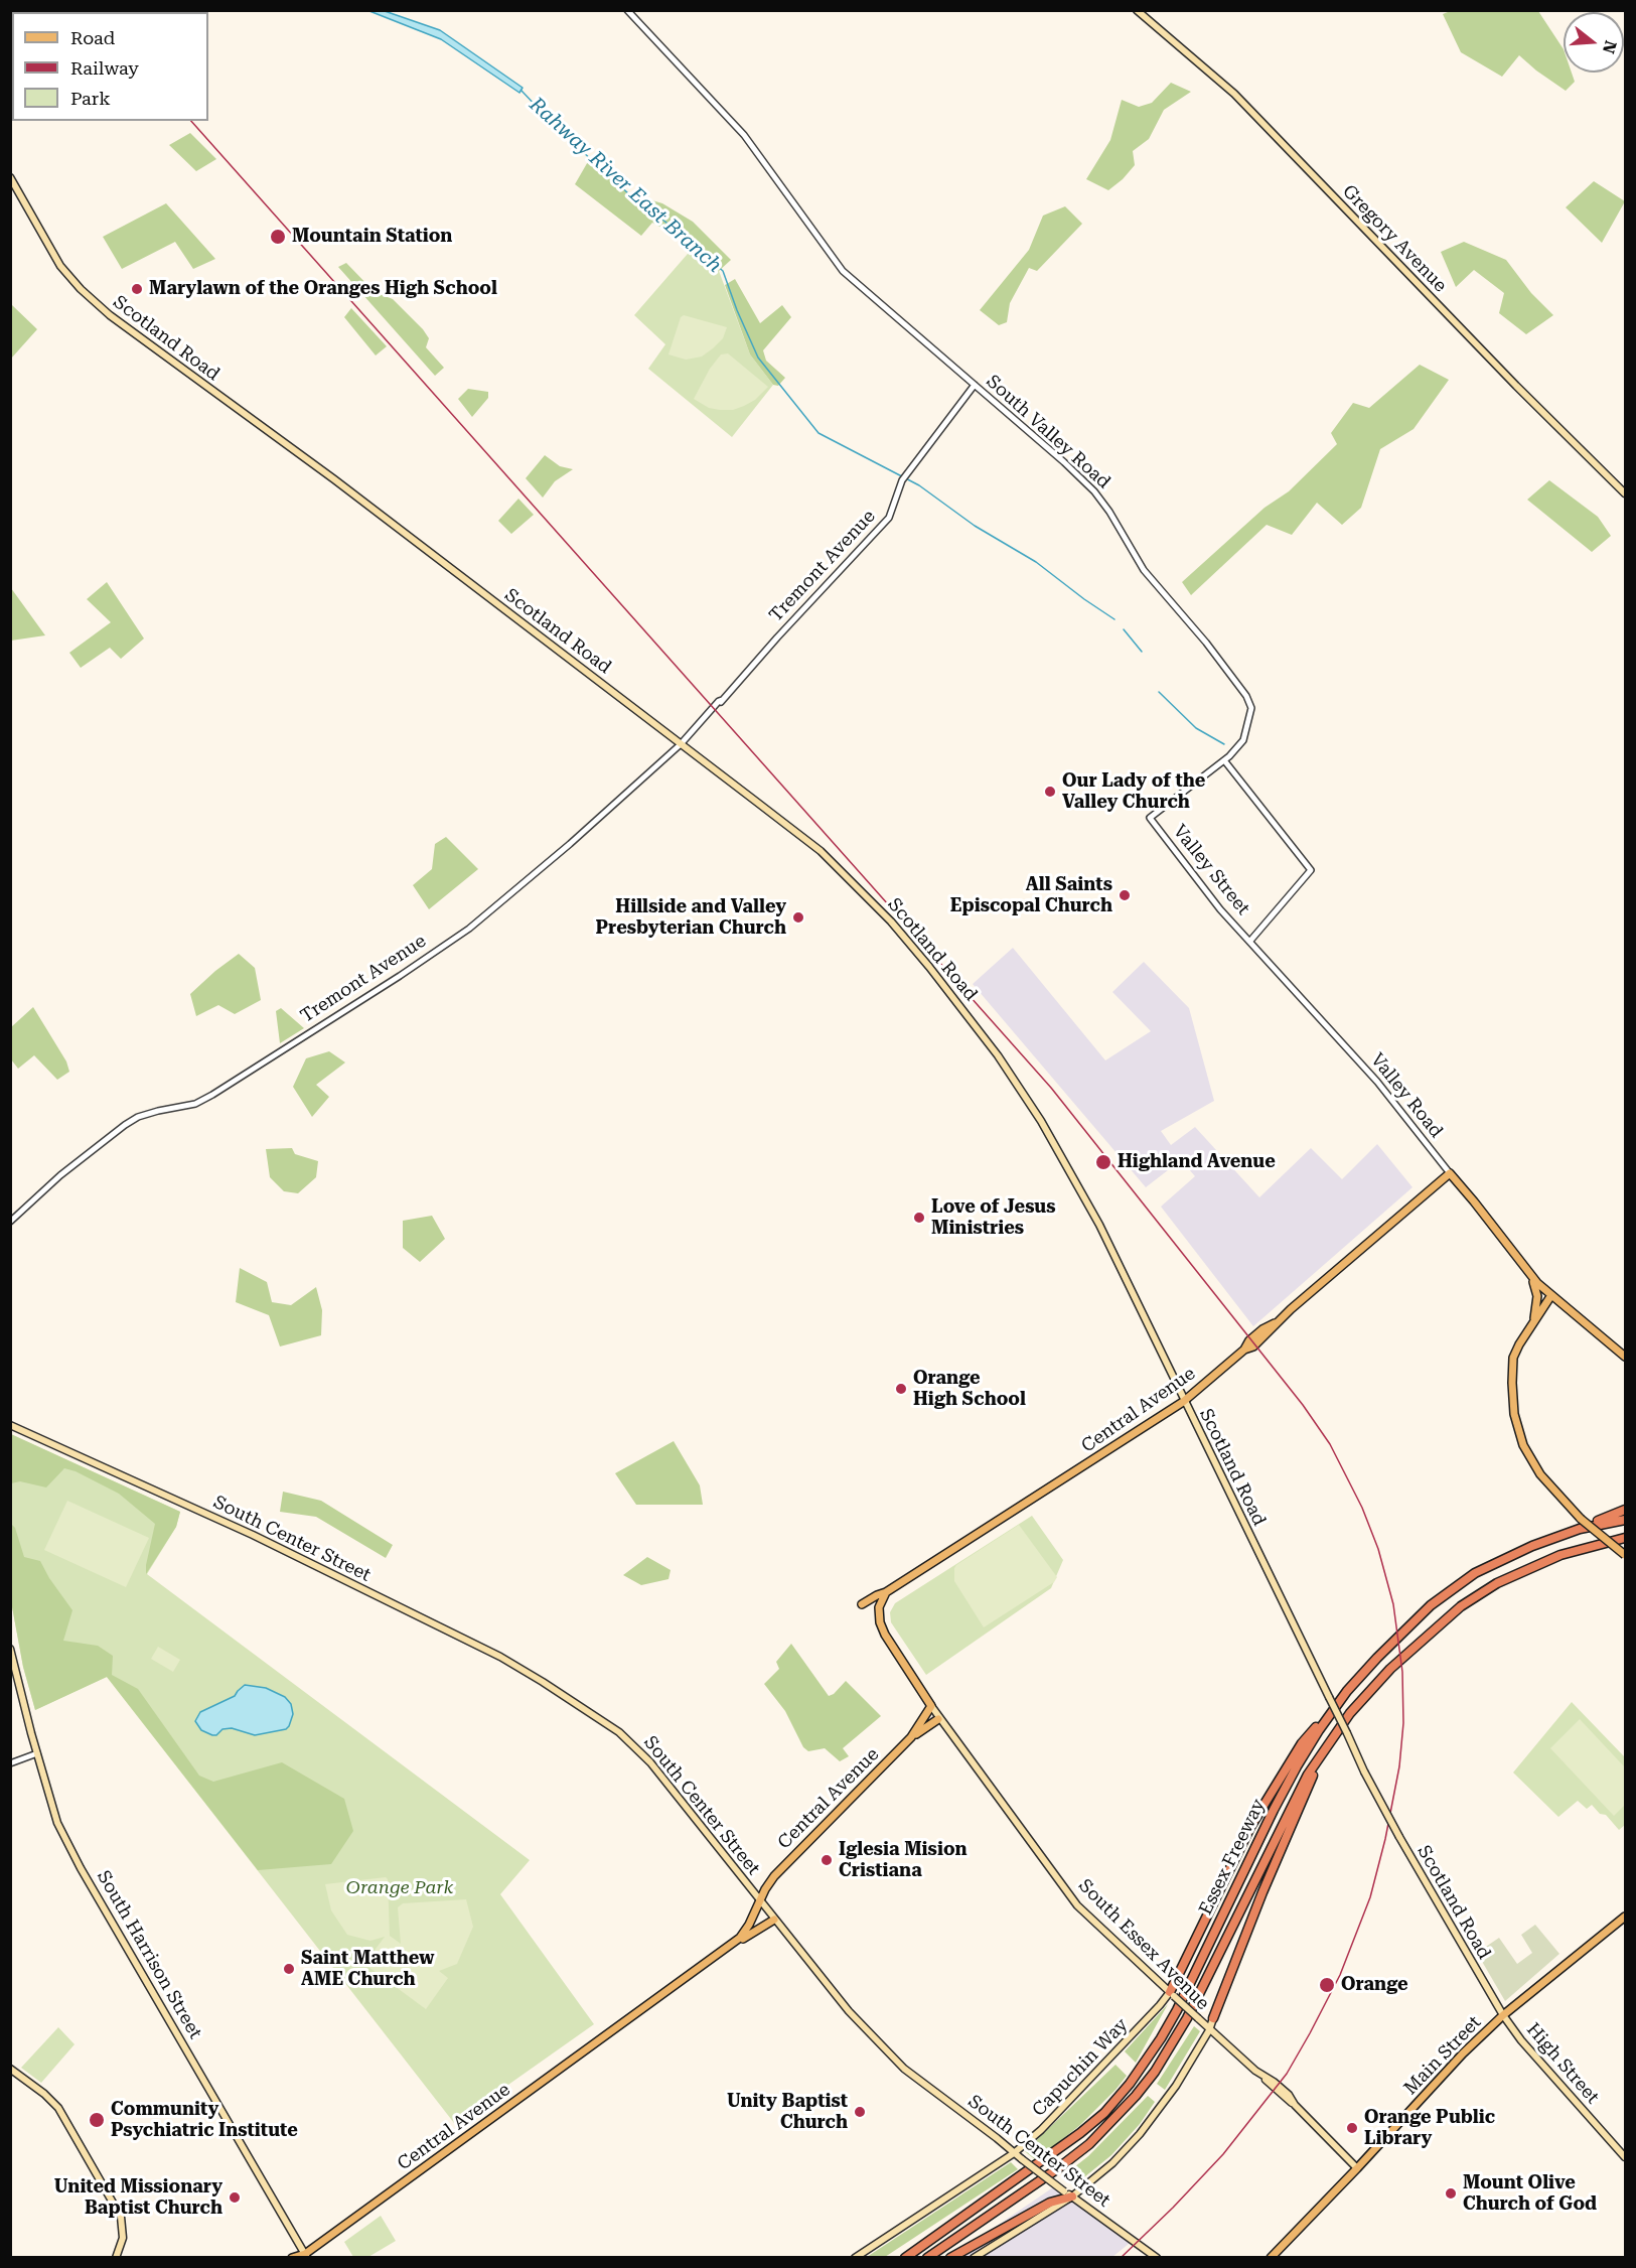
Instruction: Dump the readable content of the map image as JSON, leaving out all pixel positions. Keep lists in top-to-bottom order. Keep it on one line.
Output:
{"streets":{"highway":["Essex Freeway"],"main road":["Gregory Avenue","Scotland Road","Valley Road","Central Avenue","South Center Street","South Essex Avenue","South Harrison Street","Main Street","High Street","Capuchin Way"],"street":["South Valley Road","Tremont Avenue","Valley Street"]},"crossings":[["Scotland Road","Tremont Avenue"],["Scotland Road","Central Avenue"],["Scotland Road","Main Street"],["Scotland Road","High Street"],["South Valley Road","Tremont Avenue"],["South Valley Road","Valley Street"],["Valley Street","Valley Road"],["Valley Road","Central Avenue"],["Central Avenue","South Center Street"],["Central Avenue","South Essex Avenue"],["Central Avenue","South Harrison Street"],["South Center Street","Capuchin Way"],["South Essex Avenue","Main Street"],["South Essex Avenue","Capuchin Way"],["Main Street","High Street"]],"water":["Rahway River East Branch"],"parks":["Orange Park"],"places":["Mountain Station","Marylawn of the Oranges High School","Our Lady of the Valley Church","All Saints Episcopal Church","Hillside and Valley Presbyterian Church","Highland Avenue","Love of Jesus Ministries","Orange High School","Iglesia Mision Cristiana","Saint Matthew AME Church","Orange","Unity Baptist Church","Community Psychiatric Institute","Orange Public Library","Mount Olive Church of God","United Missionary Baptist Church"],"legend":["Road","Railway","Park"],"north":"right"}
